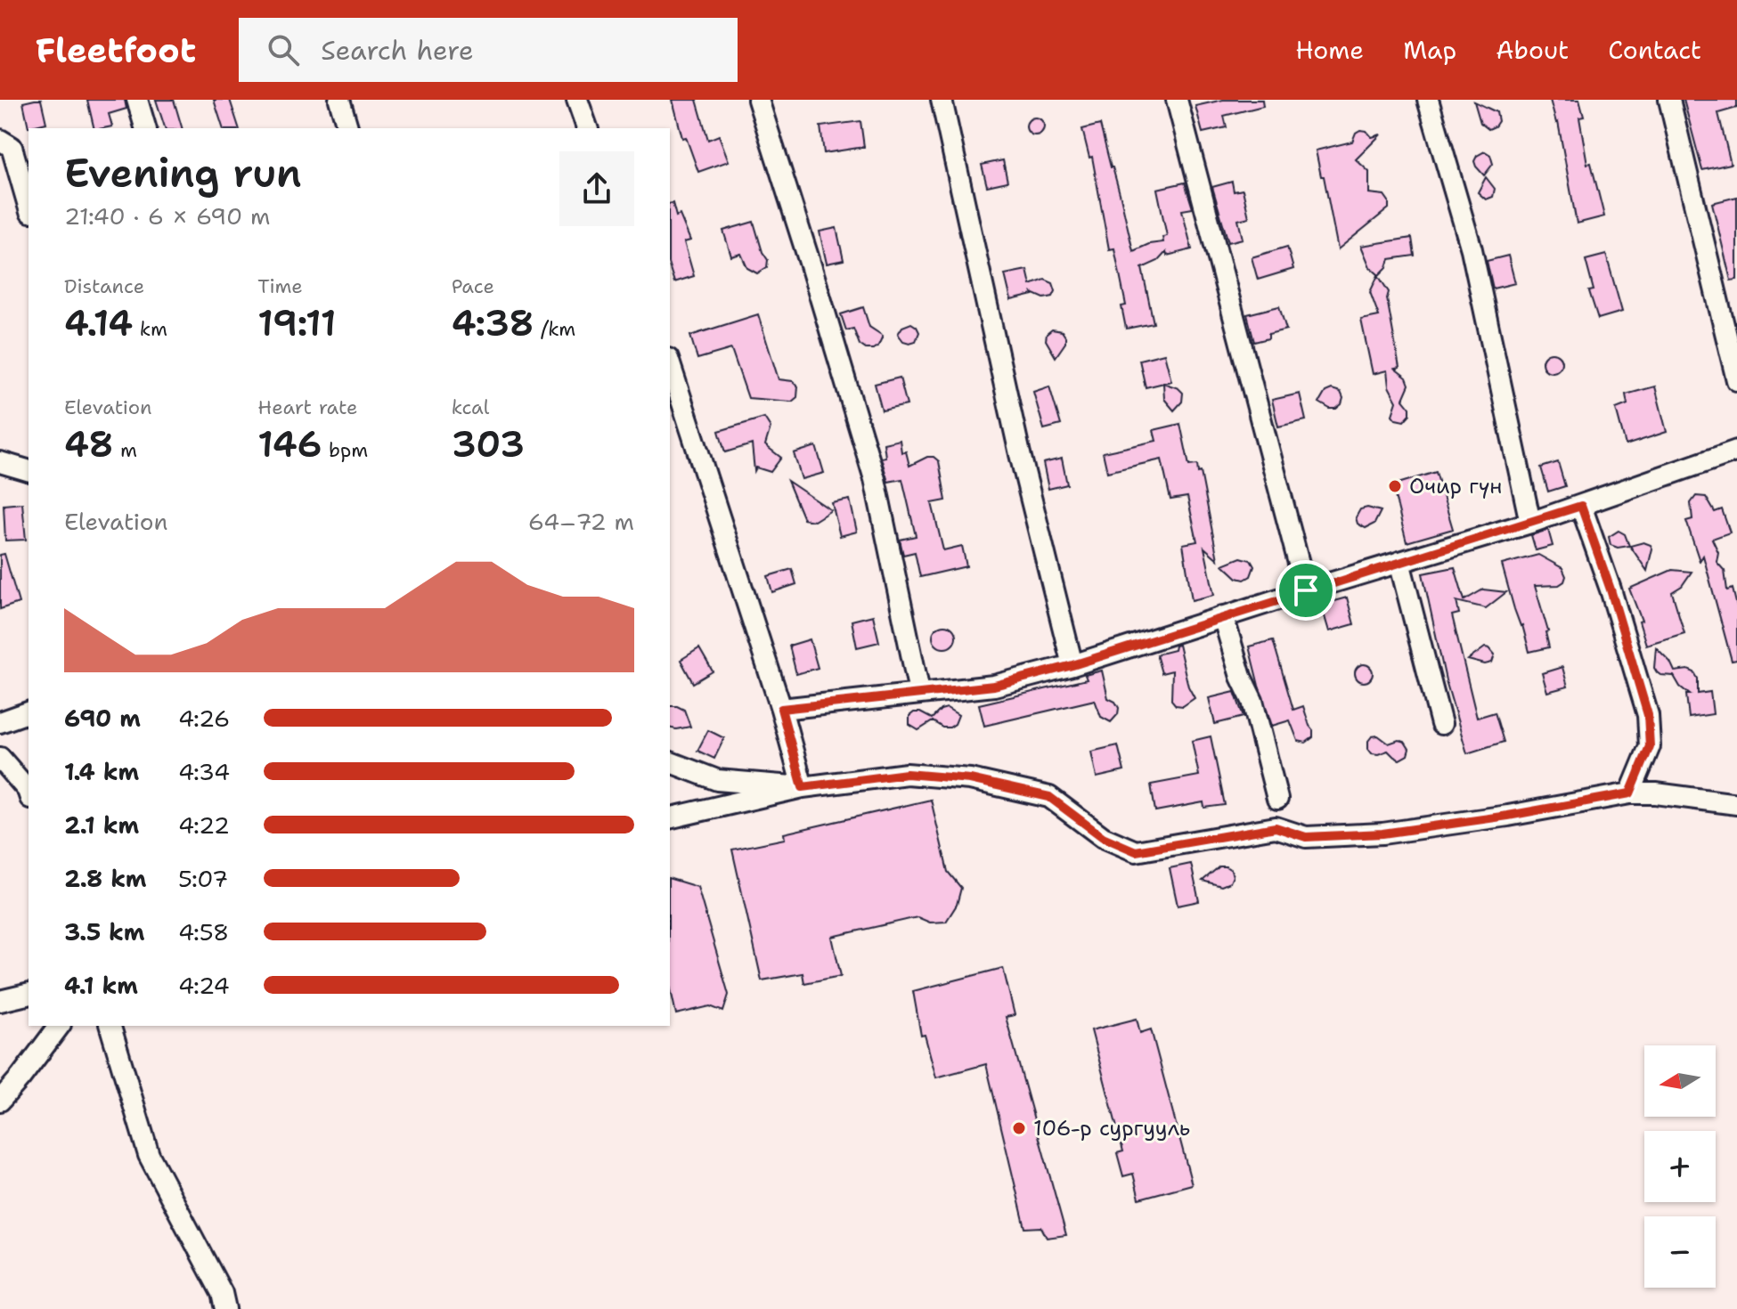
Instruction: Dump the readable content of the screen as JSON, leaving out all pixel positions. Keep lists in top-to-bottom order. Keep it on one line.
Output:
{"places":["Очир гүн","106-р сургууль"],"north":"left","page":{"header":"Fleetfoot","search":"Search here","nav":["Home","Map","About","Contact"],"heading":["Evening run","21:40 · 6 × 690 m"],"stats":[["Distance","4.14 km"],["Time","19:11"],["Pace","4:38 /km"],["Elevation","48 m"],["Heart rate","146 bpm"],["kcal","303"]],"chart":["Elevation","64–72 m"],"list":[{"name":"690 m","note":"4:26"},{"name":"1.4 km","note":"4:34"},{"name":"2.1 km","note":"4:22"},{"name":"2.8 km","note":"5:07"},{"name":"3.5 km","note":"4:58"},{"name":"4.1 km","note":"4:24"}],"map_buttons":["+","−"]}}
